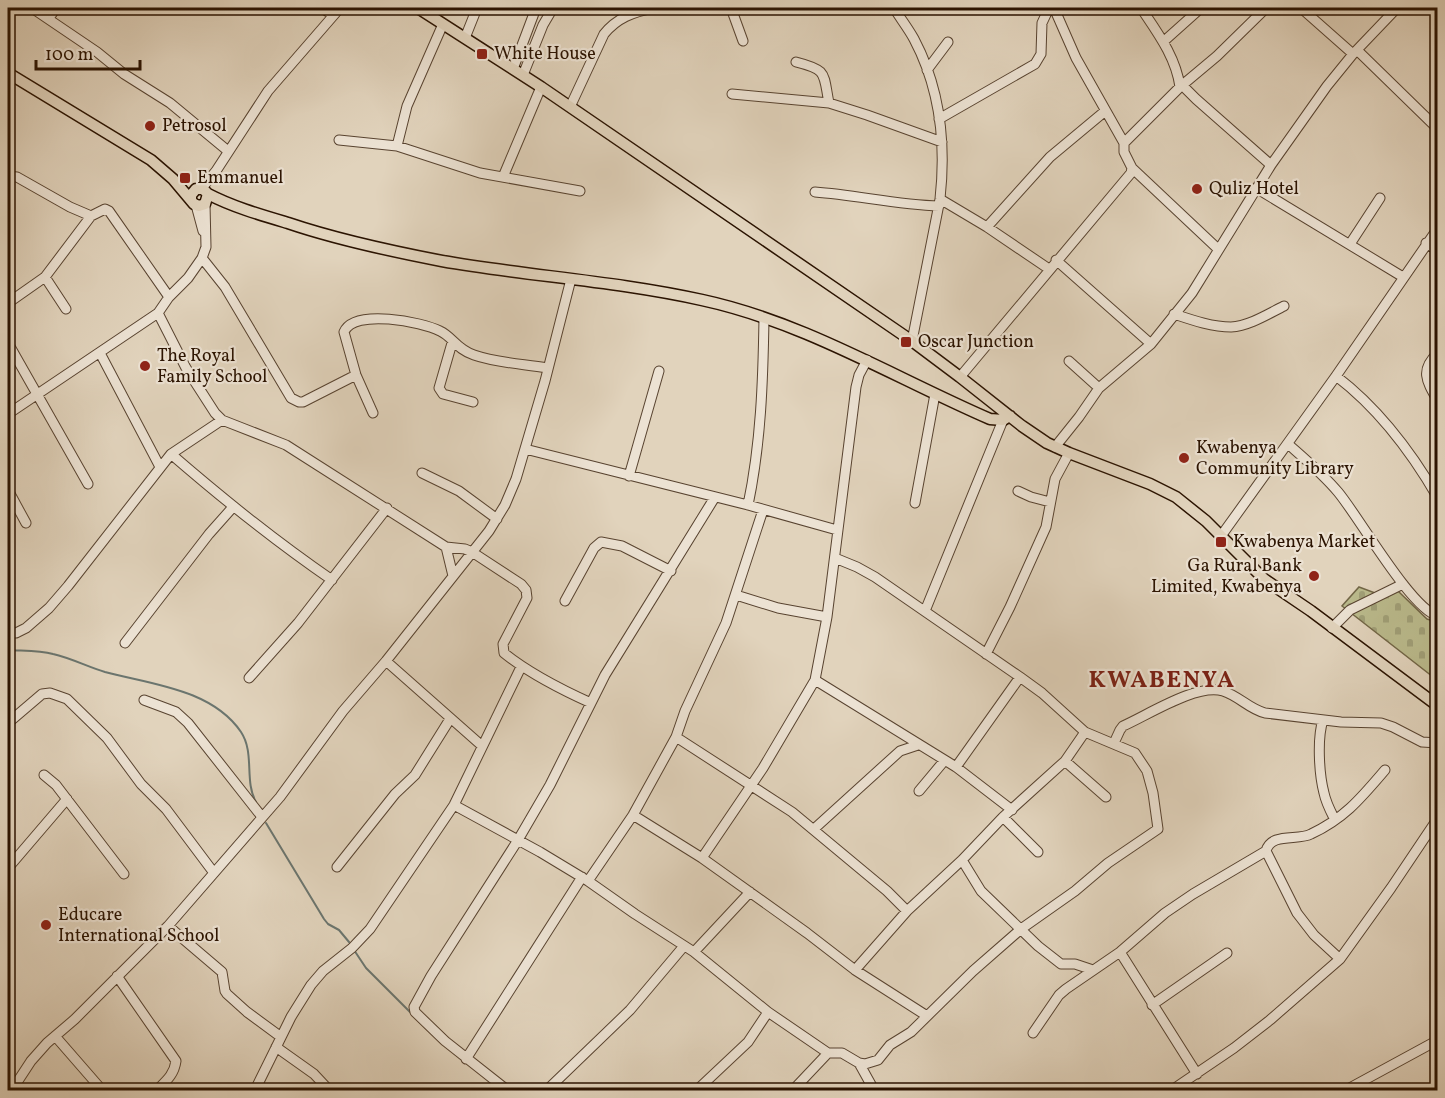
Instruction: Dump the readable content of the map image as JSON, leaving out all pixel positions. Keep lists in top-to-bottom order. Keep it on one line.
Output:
{"districts":["KWABENYA"],"places":{"transit":["White House","Emmanuel","Oscar Junction","Kwabenya Market"],"other":["Petrosol","Quliz Hotel","The Royal Family School","Kwabenya Community Library","Ga Rural Bank Limited, Kwabenya","Educare International School"]},"scale_bar":"100 m"}
